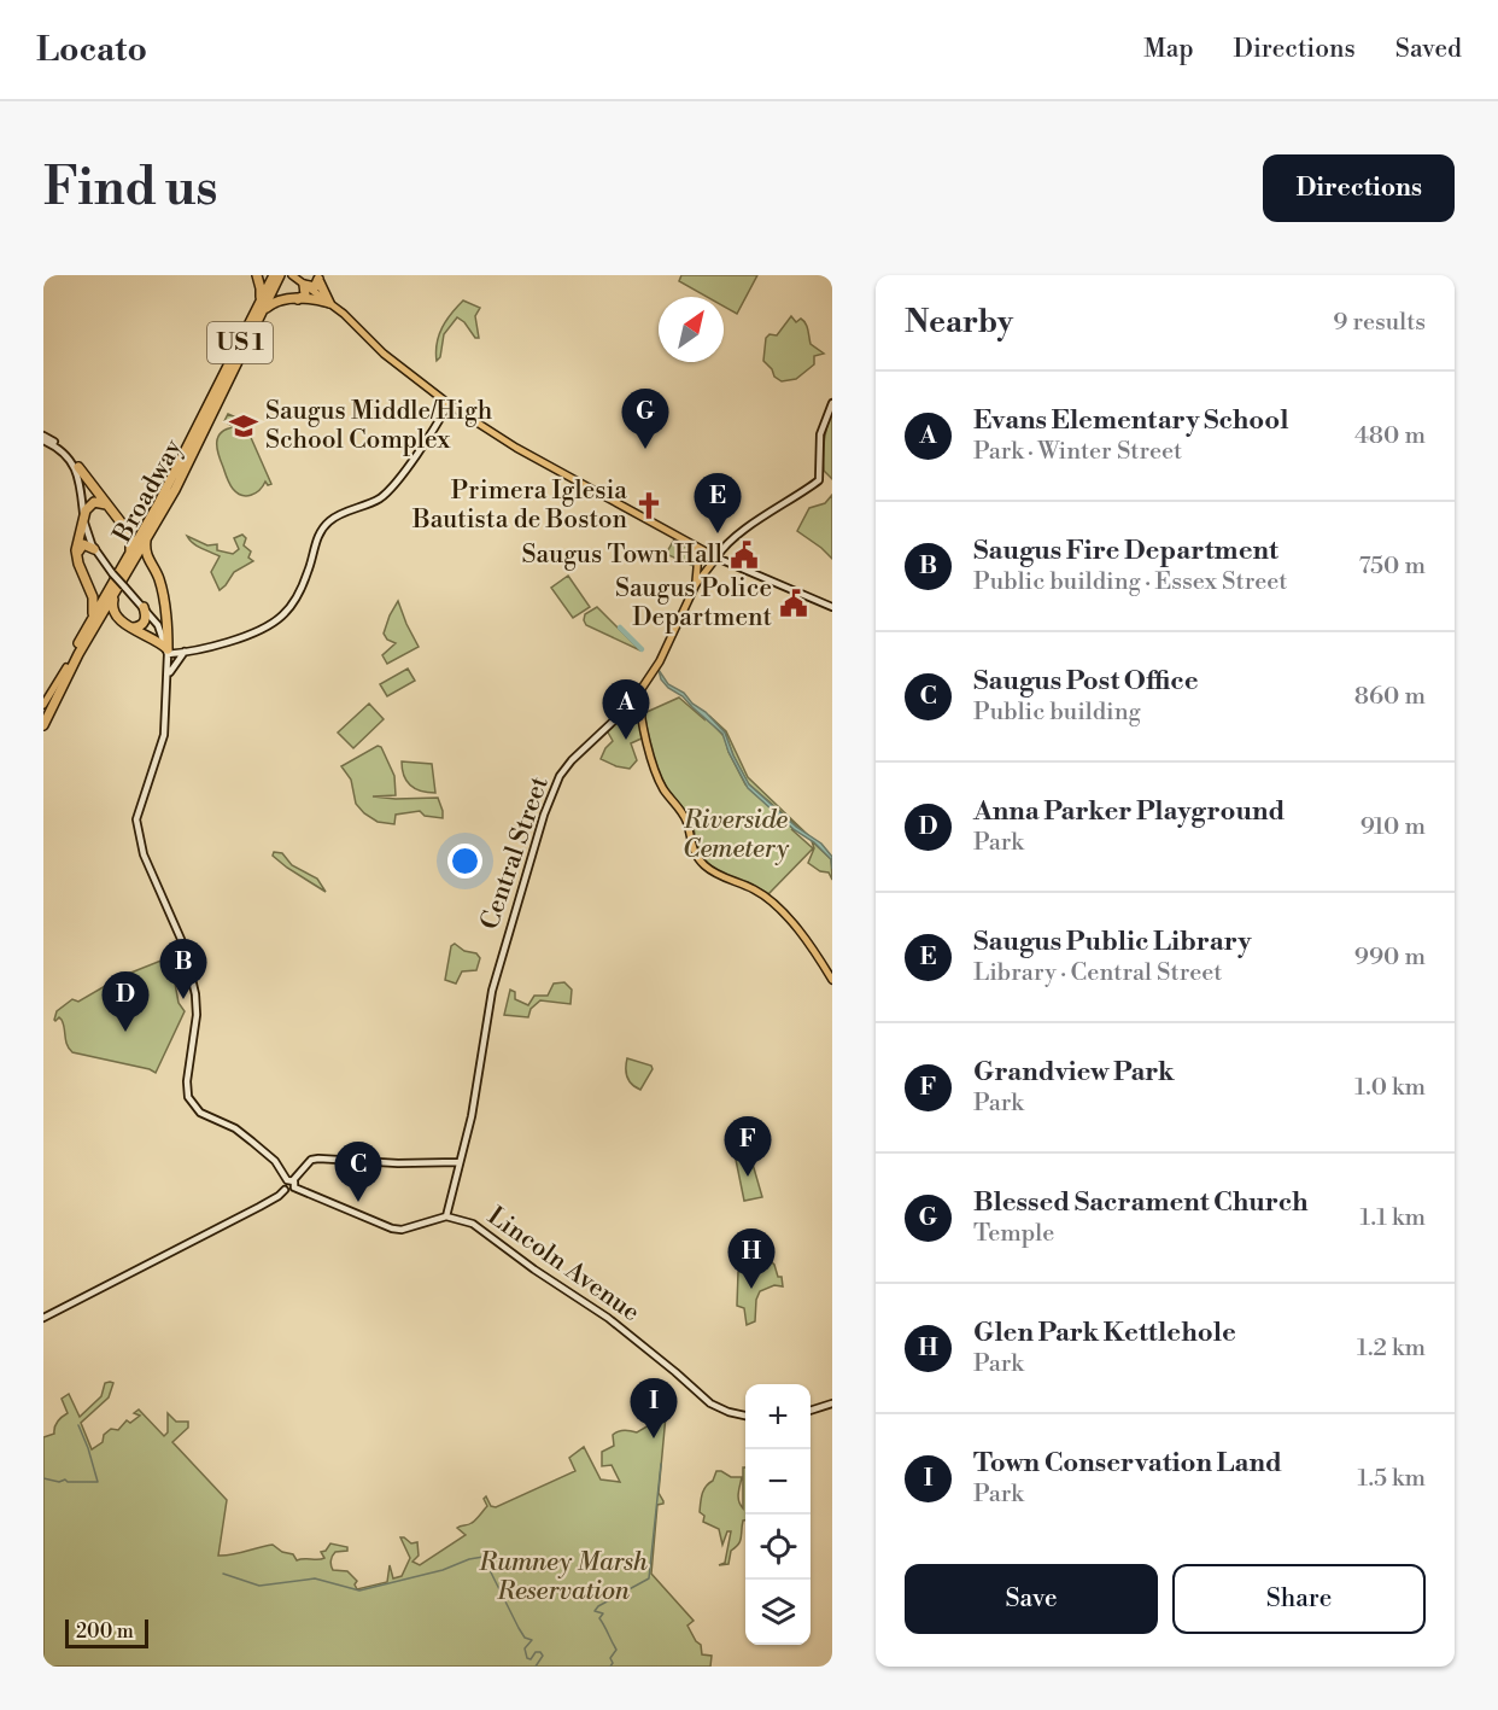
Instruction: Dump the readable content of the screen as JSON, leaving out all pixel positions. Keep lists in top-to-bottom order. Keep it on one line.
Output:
{"streets":{"highway":["US 1","Broadway"],"main road":["Central Street","Lincoln Avenue"]},"crossings":[["US 1","Broadway"],["Central Street","Lincoln Avenue"]],"parks":["Riverside Cemetery","Rumney Marsh Reservation"],"places":{"school or university":["Saugus Middle/High School Complex"],"church":["Primera Iglesia Bautista de Boston"],"public building":["Saugus Town Hall","Saugus Police Department"]},"scale_bar":"200 m","north":"top right","page":{"header":"Locato","nav":["Map","Directions","Saved"],"buttons":["Directions",["Save","Share"]],"title":"Find us","heading":["Nearby","9 results"],"list":[{"mark":"A","name":"Evans Elementary School","note":"Park · Winter Street","value":"480 m"},{"mark":"B","name":"Saugus Fire Department","note":"Public building · Essex Street","value":"750 m"},{"mark":"C","name":"Saugus Post Office","note":"Public building","value":"860 m"},{"mark":"D","name":"Anna Parker Playground","note":"Park","value":"910 m"},{"mark":"E","name":"Saugus Public Library","note":"Library · Central Street","value":"990 m"},{"mark":"F","name":"Grandview Park","note":"Park","value":"1.0 km"},{"mark":"G","name":"Blessed Sacrament Church","note":"Temple","value":"1.1 km"},{"mark":"H","name":"Glen Park Kettlehole","note":"Park","value":"1.2 km"},{"mark":"I","name":"Town Conservation Land","note":"Park","value":"1.5 km"}],"pins":["G","E","A","B","D","F","C","H","I"],"map_buttons":["+","−"],"scale":"200 m"}}
